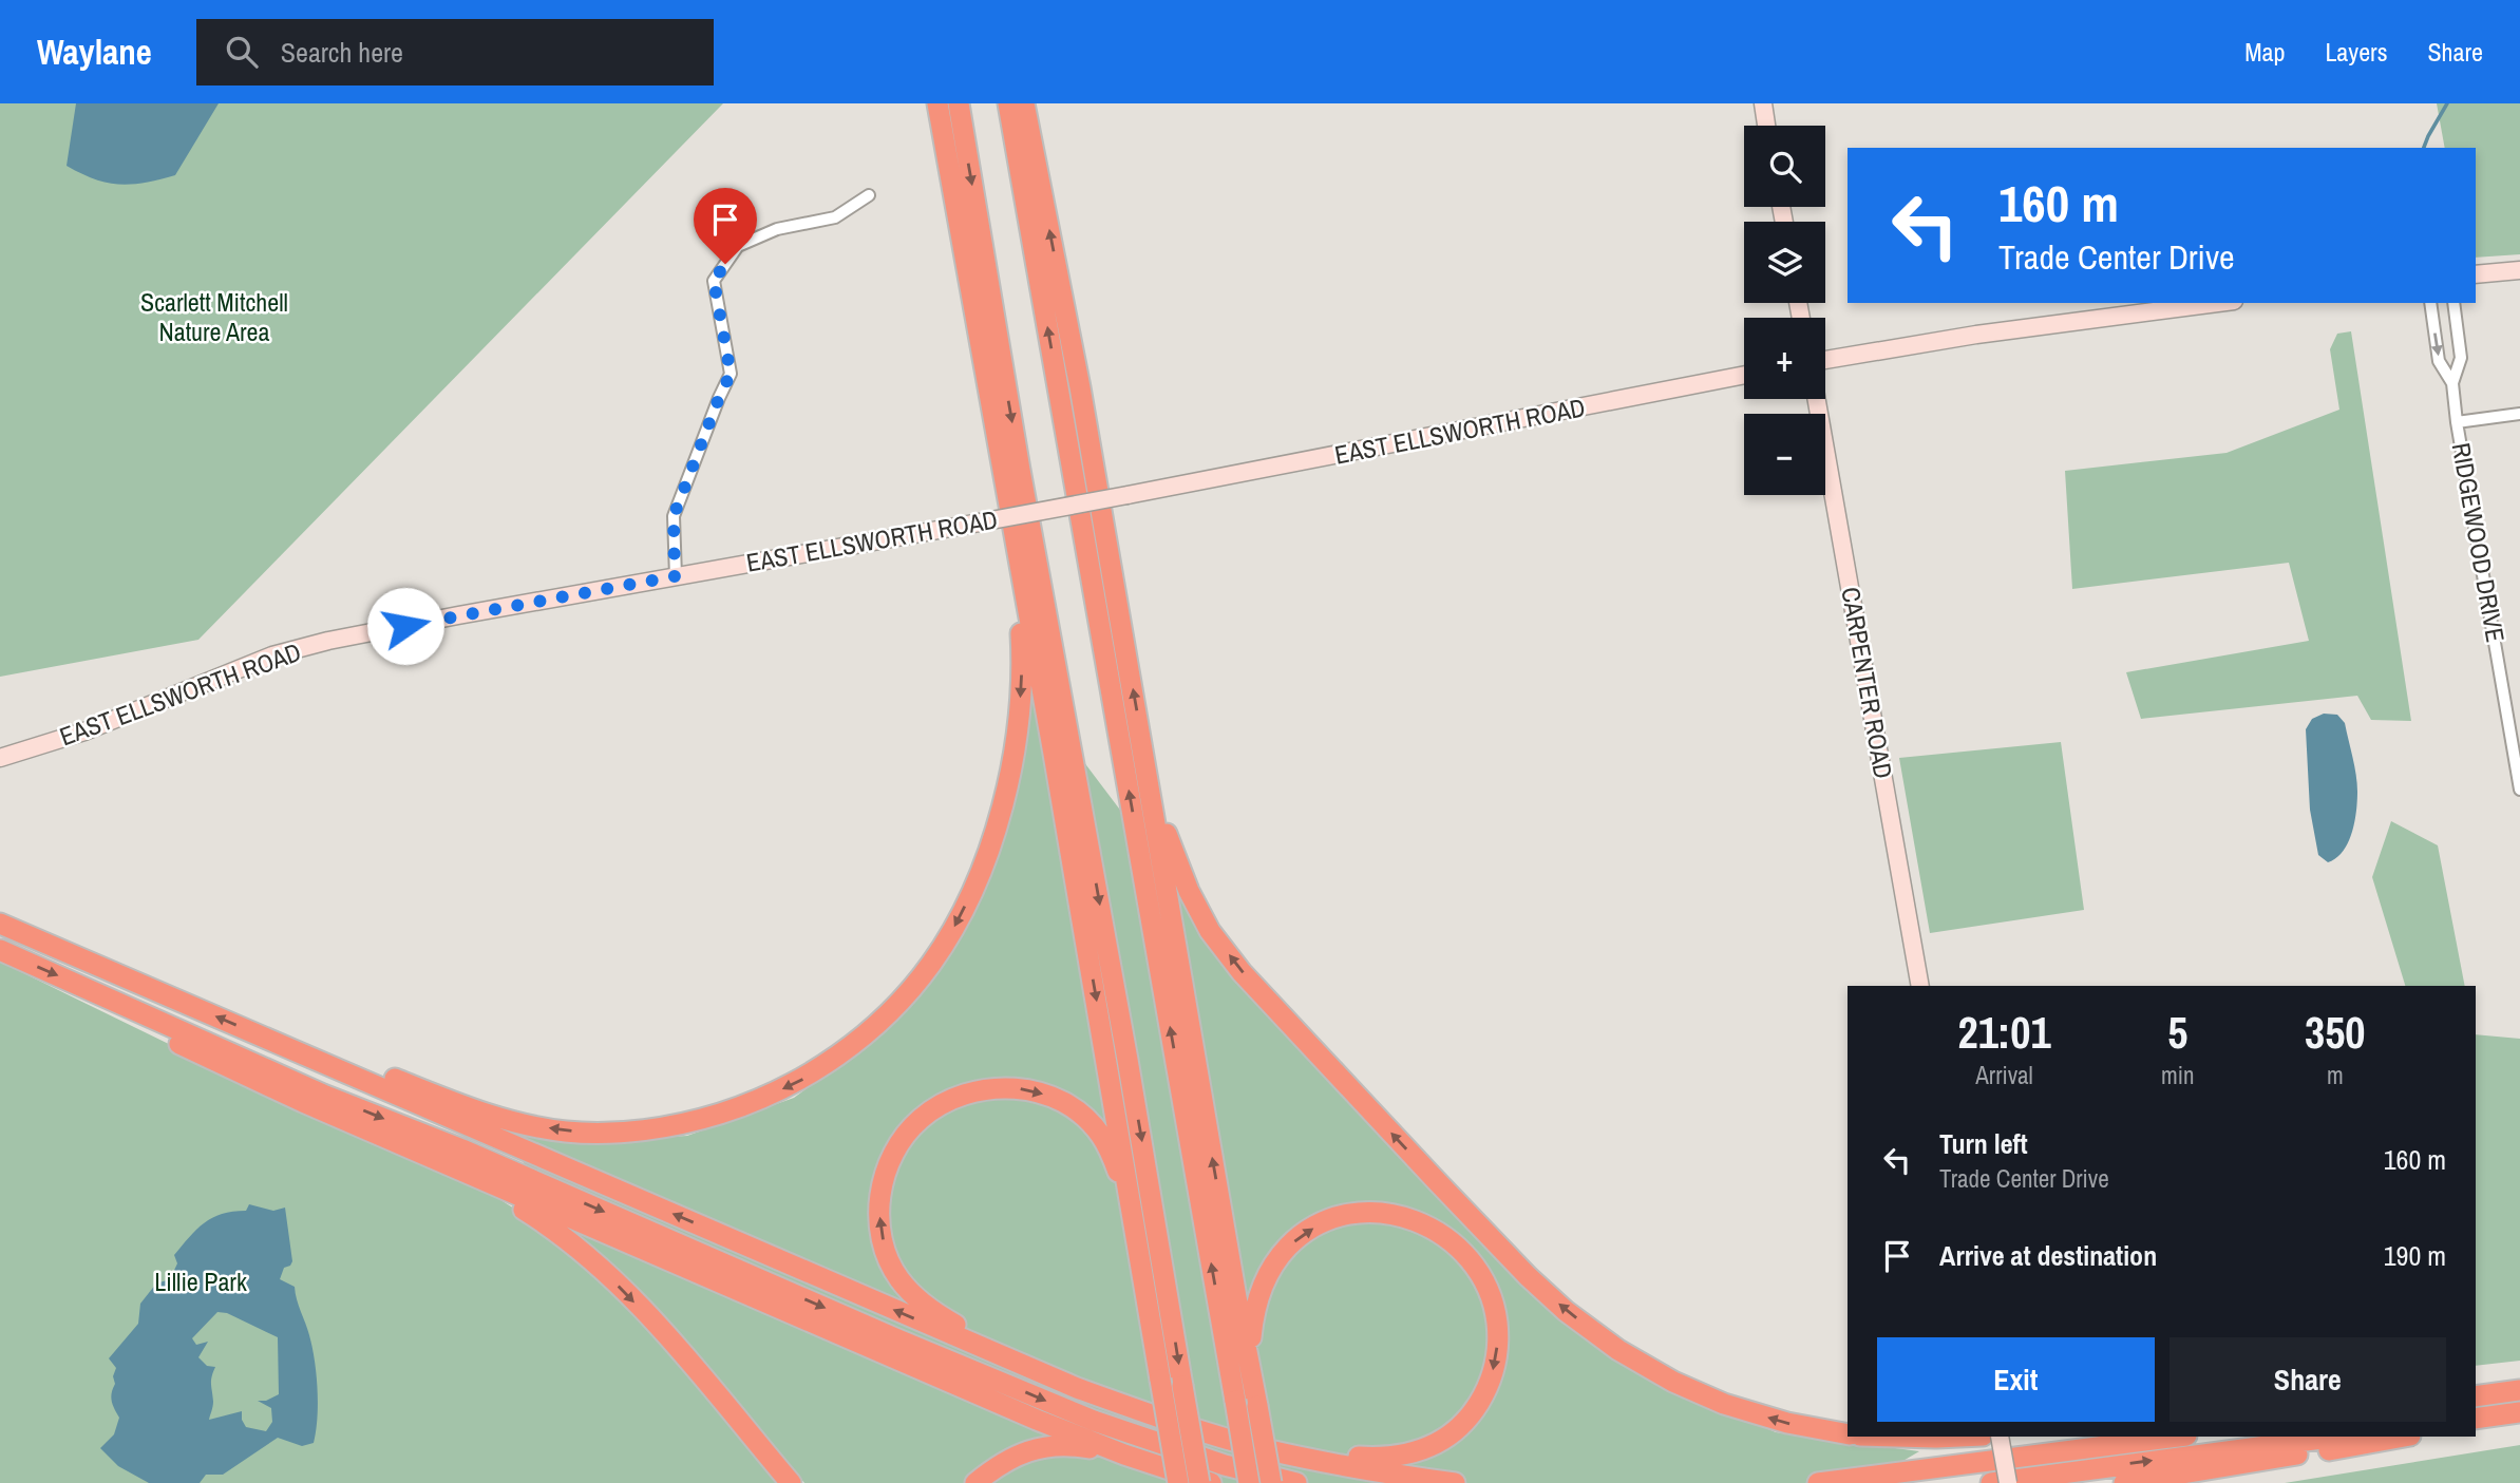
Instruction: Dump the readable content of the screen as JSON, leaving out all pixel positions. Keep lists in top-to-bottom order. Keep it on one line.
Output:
{"streets":{"main road":["EAST ELLSWORTH ROAD","CARPENTER ROAD"],"street":["RIDGEWOOD DRIVE"]},"parks":["Scarlett Mitchell Nature Area","Lillie Park"],"page":{"header":"Waylane","search":"Search here","nav":["Map","Layers","Share"],"map_buttons":["+","−"],"turn":["160 m","Trade Center Drive"],"eta":["21:01","Arrival","5","min","350","m"],"list":[{"name":"Turn left","note":"Trade Center Drive","value":"160 m"},{"name":"Arrive at destination","value":"190 m"}],"buttons":["Exit","Share"]}}
